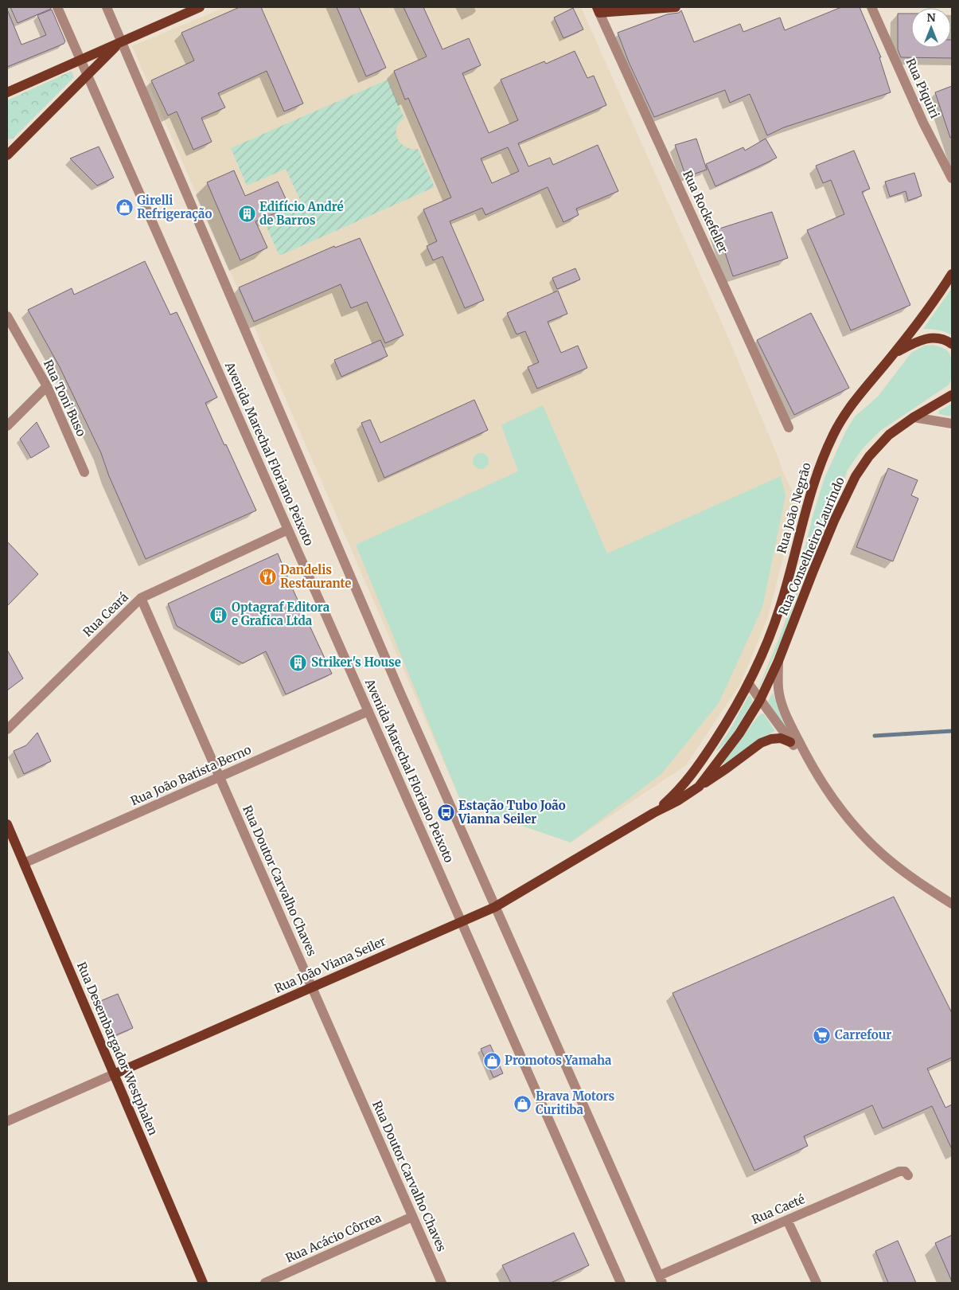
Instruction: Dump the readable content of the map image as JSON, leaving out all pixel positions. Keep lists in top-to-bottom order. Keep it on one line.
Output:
{"streets":{"main road":["Rua João Negrão","Rua Conselheiro Laurindo","Rua João Viana Seiler","Rua Desembargador Westphalen"],"street":["Rua Piquiri","Rua Rockefeller","Rua Toni Buso","Avenida Marechal Floriano Peixoto","Rua Ceará","Rua João Batista Berno","Rua Doutor Carvalho Chaves","Rua Caeté","Rua Acácio Côrrea"]},"crossings":[["Avenida Marechal Floriano Peixoto","Rua Ceará"],["Avenida Marechal Floriano Peixoto","Rua João Batista Berno"],["Avenida Marechal Floriano Peixoto","Rua João Viana Seiler"],["Avenida Marechal Floriano Peixoto","Rua Caeté"],["Rua João Negrão","Rua João Viana Seiler"],["Rua Conselheiro Laurindo","Rua João Viana Seiler"],["Rua Ceará","Rua Doutor Carvalho Chaves"],["Rua João Batista Berno","Rua Doutor Carvalho Chaves"],["Rua João Batista Berno","Rua Desembargador Westphalen"],["Rua Doutor Carvalho Chaves","Rua João Viana Seiler"],["Rua Doutor Carvalho Chaves","Rua Acácio Côrrea"],["Rua João Viana Seiler","Rua Desembargador Westphalen"]],"places":{"shop":["Girelli Refrigeração","Promotos Yamaha","Brava Motors Curitiba"],"building":["Edifício André de Barros","Optagraf Editora e Grafica Ltda","Striker's House"],"restaurant":["Dandelis Restaurante"],"bus stop":["Estação Tubo João Vianna Seiler"],"supermarket":["Carrefour"]},"north":"top"}
